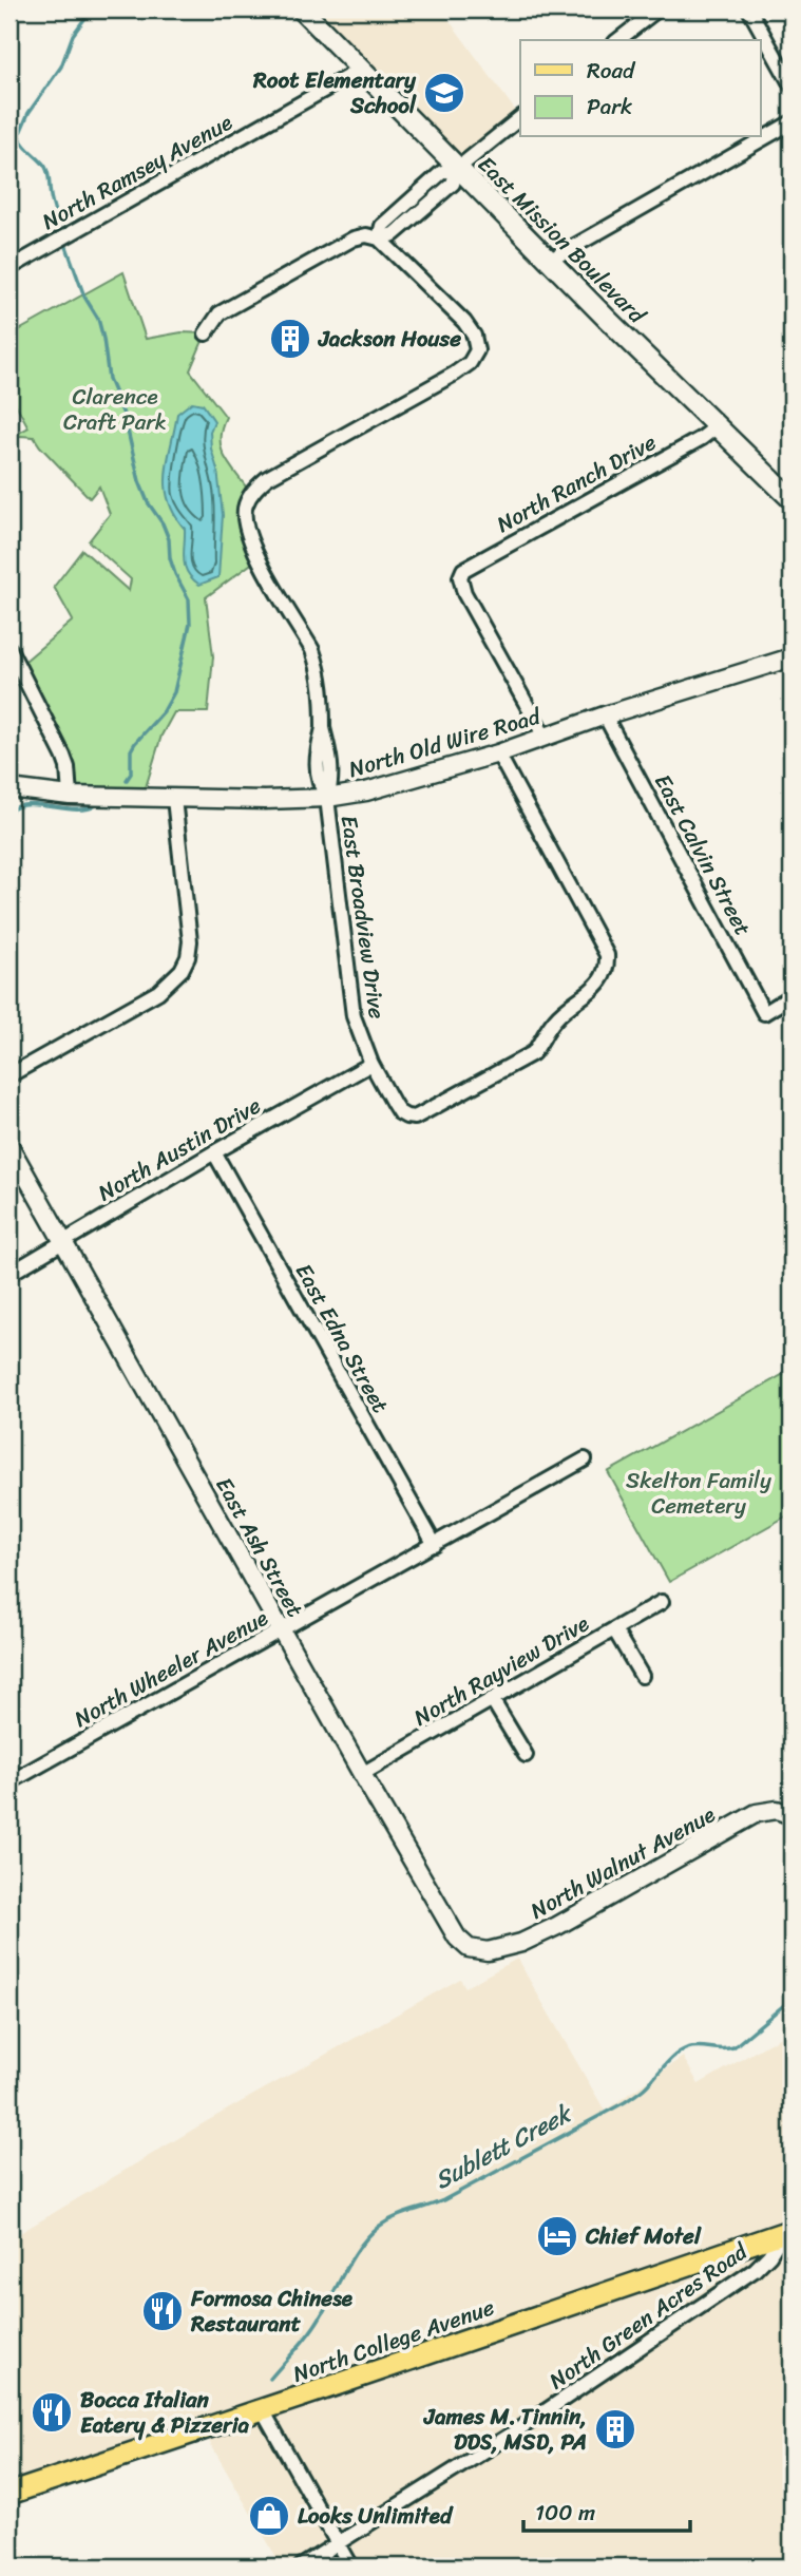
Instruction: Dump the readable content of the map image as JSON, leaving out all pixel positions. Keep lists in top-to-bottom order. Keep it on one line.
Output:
{"streets":{"main road":["East Mission Boulevard","North College Avenue"],"street":["North Ramsey Avenue","North Ranch Drive","North Old Wire Road","East Calvin Street","East Broadview Drive","North Austin Drive","East Edna Street","East Ash Street","North Wheeler Avenue","North Rayview Drive","North Walnut Avenue","North Green Acres Road"]},"crossings":[["North Ramsey Avenue","East Mission Boulevard"],["East Mission Boulevard","North Ranch Drive"],["North Ranch Drive","North Old Wire Road"],["North Old Wire Road","East Calvin Street"],["North Old Wire Road","East Broadview Drive"],["East Broadview Drive","North Austin Drive"],["North Austin Drive","East Edna Street"],["North Austin Drive","East Ash Street"],["East Edna Street","North Wheeler Avenue"],["East Ash Street","North Wheeler Avenue"],["East Ash Street","North Rayview Drive"],["East Ash Street","North Walnut Avenue"],["North Green Acres Road","North College Avenue"]],"water":["Sublett Creek"],"parks":["Clarence Craft Park","Skelton Family Cemetery"],"places":{"school or university":["Root Elementary School"],"building":["Jackson House","James M. Tinnin, DDS, MSD, PA"],"hotel":["Chief Motel"],"restaurant":["Formosa Chinese Restaurant","Bocca Italian Eatery & Pizzeria"],"shop":["Looks Unlimited"]},"legend":["Road","Park"],"scale_bar":"100 m"}
